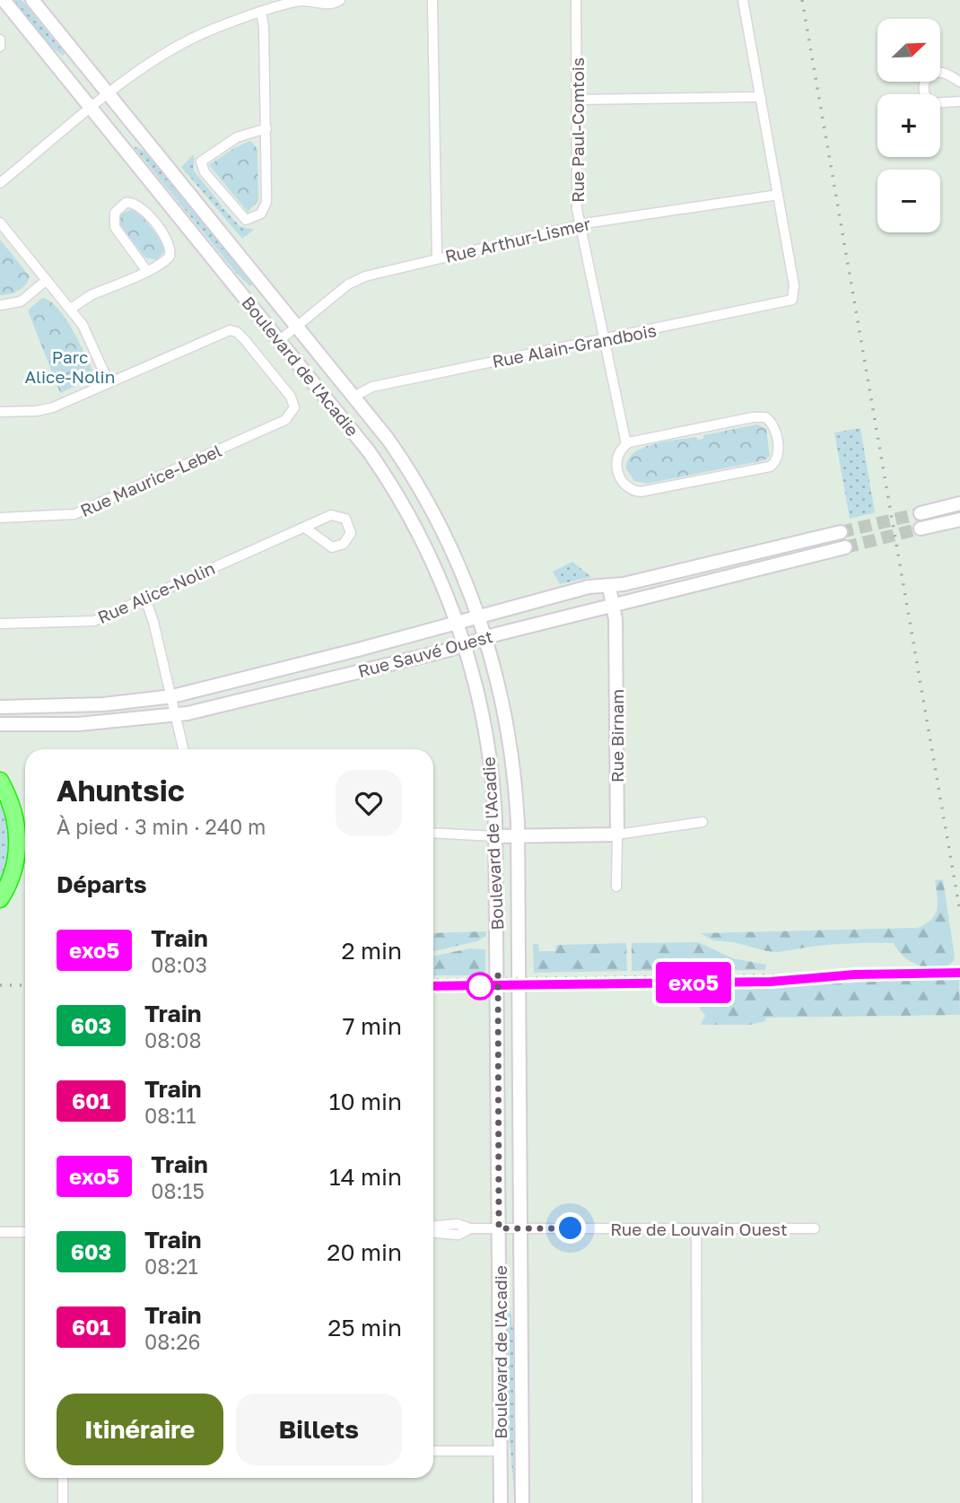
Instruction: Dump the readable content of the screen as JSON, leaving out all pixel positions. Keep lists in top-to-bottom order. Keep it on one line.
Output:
{"streets":{"main road":["Boulevard de l'Acadie","Rue Sauvé Ouest","Rue Birnam"],"street":["Rue Paul-Comtois","Rue Arthur-Lismer","Rue Alain-Grandbois","Rue Maurice-Lebel","Rue Alice-Nolin","Rue de Louvain Ouest"]},"crossings":[["Rue Paul-Comtois","Rue Arthur-Lismer"],["Rue Paul-Comtois","Rue Alain-Grandbois"],["Rue Arthur-Lismer","Rue Alain-Grandbois"],["Rue Arthur-Lismer","Boulevard de l'Acadie"],["Rue Alain-Grandbois","Boulevard de l'Acadie"],["Boulevard de l'Acadie","Rue Sauvé Ouest"],["Boulevard de l'Acadie","Rue de Louvain Ouest"],["Rue Sauvé Ouest","Rue Birnam"]],"parks":["Parc Alice-Nolin"],"north":"top right","page":{"on_map":"exo5","map_buttons":["+","−"],"heading":[["Ahuntsic","À pied · 3 min · 240 m"],"Départs"],"list":[{"mark":"exo5","name":"Train","note":"08:03","value":"2 min"},{"mark":"603","name":"Train","note":"08:08","value":"7 min"},{"mark":"601","name":"Train","note":"08:11","value":"10 min"},{"mark":"exo5","name":"Train","note":"08:15","value":"14 min"},{"mark":"603","name":"Train","note":"08:21","value":"20 min"},{"mark":"601","name":"Train","note":"08:26","value":"25 min"}],"buttons":["Itinéraire","Billets"]}}
